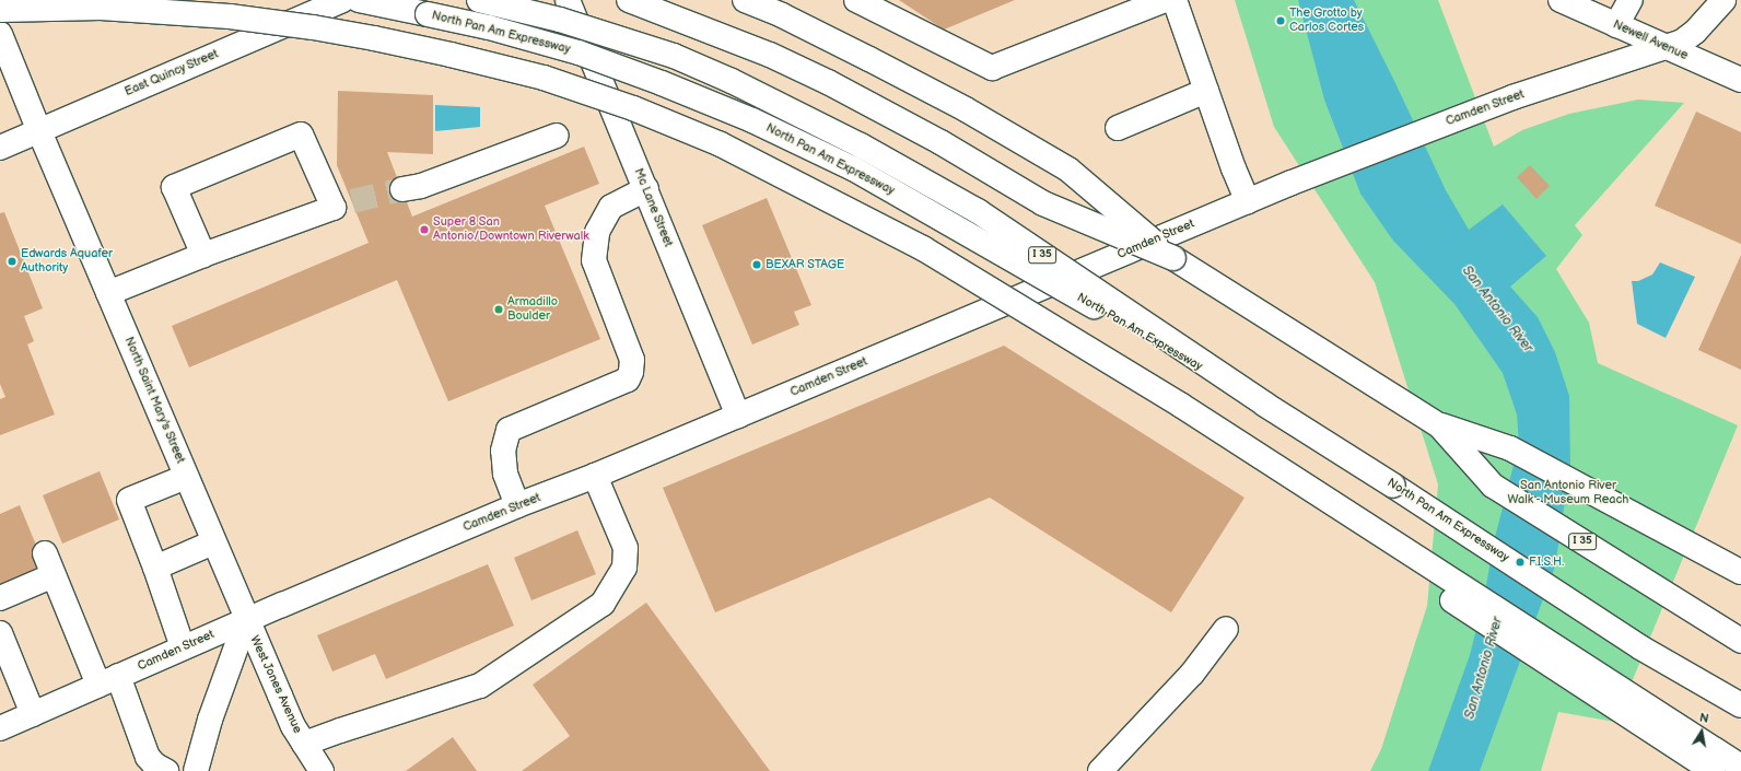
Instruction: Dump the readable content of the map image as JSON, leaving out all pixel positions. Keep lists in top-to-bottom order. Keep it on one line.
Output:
{"streets":{"main road":["North Pan Am Expressway","Newell Avenue","East Quincy Street","Camden Street","Mc Lane Street","I 35","North Saint Mary's Street","West Jones Avenue"]},"crossings":[["Newell Avenue","Camden Street"],["East Quincy Street","North Saint Mary's Street"],["Camden Street","Mc Lane Street"],["Camden Street","North Saint Mary's Street"],["Camden Street","West Jones Avenue"],["North Saint Mary's Street","West Jones Avenue"]],"water":["San Antonio River"],"parks":["San Antonio River Walk - Museum Reach"],"places":["The Grotto by Carlos Cortes","Super 8 San Antonio/Downtown Riverwalk","Edwards Aquafer Authority","BEXAR STAGE","Armadillo Boulder","F.I.S.H."],"north":"top"}
